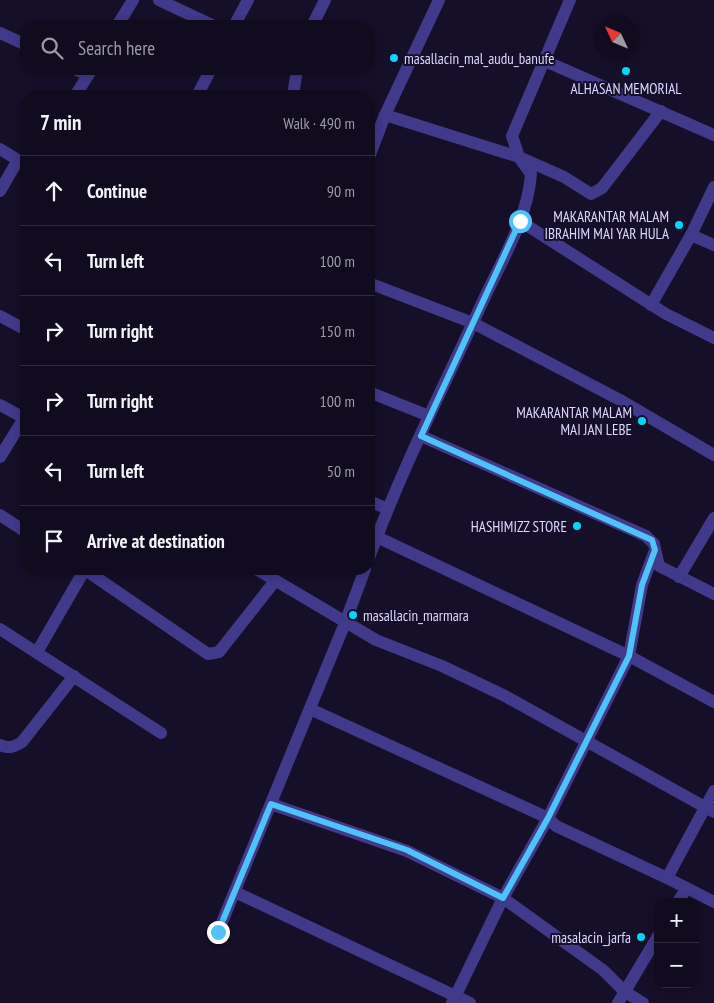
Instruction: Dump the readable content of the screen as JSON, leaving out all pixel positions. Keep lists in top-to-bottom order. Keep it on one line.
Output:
{"places":["masallacin_mal_audu_banufe","ALHASAN MEMORIAL","MAKARANTAR MALAM IBRAHIM MAI YAR HULA","MAKARANTAR MALAM MAI JAN LEBE","HASHIMIZZ STORE","masallacin_marmara","masalacin_jarfa"],"north":"top left","page":{"search":"Search here","heading":["7 min","Walk · 490 m"],"list":[["Continue","90 m"],["Turn left","100 m"],["Turn right","150 m"],["Turn right","100 m"],["Turn left","50 m"],"Arrive at destination"],"map_buttons":["+","−"]}}
